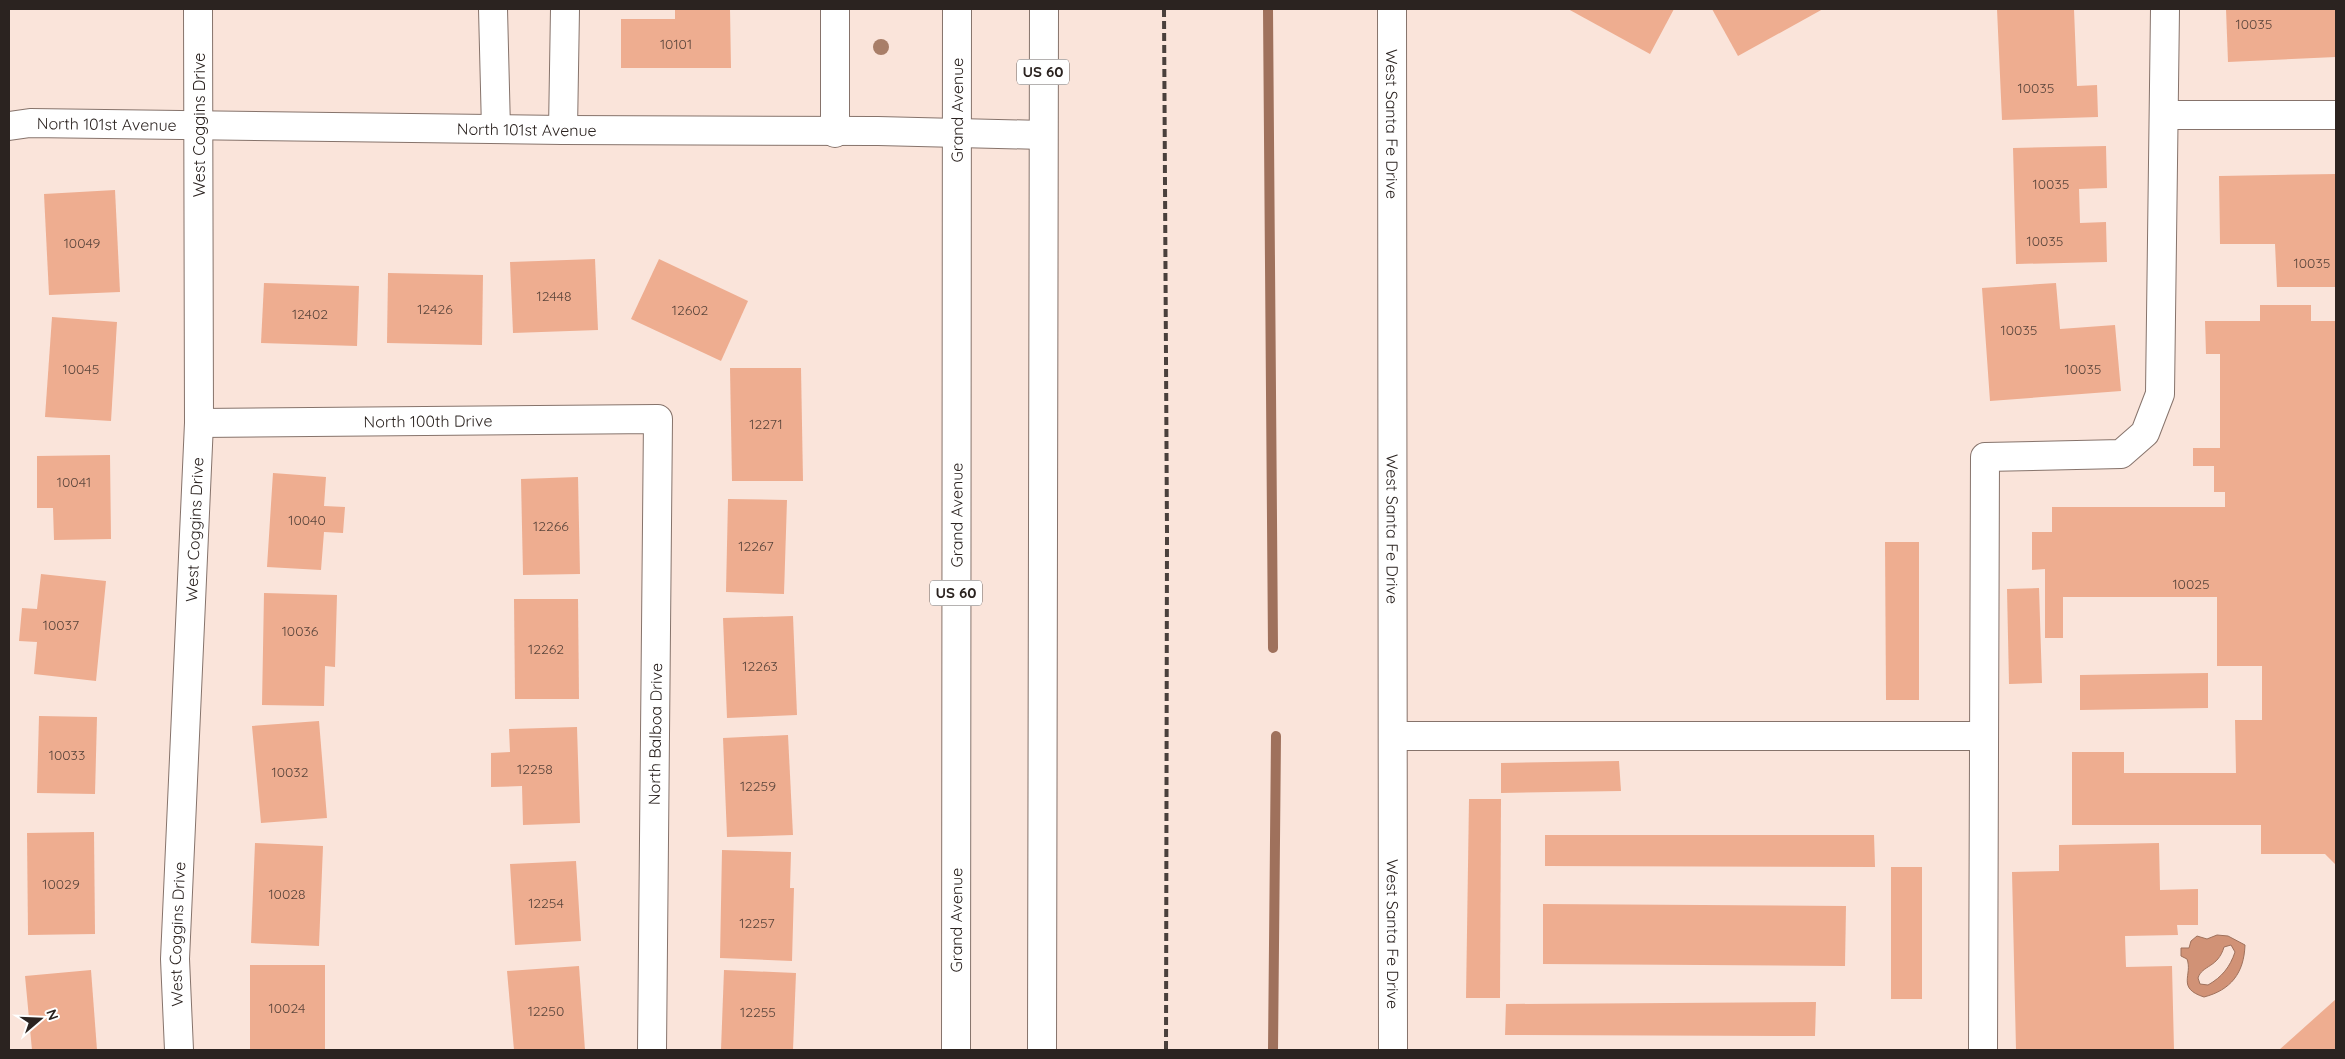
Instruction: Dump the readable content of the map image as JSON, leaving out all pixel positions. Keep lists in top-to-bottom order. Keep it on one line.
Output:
{"streets":{"main road":["US 60","Grand Avenue","North 101st Avenue","West Coggins Drive","West Santa Fe Drive","North 100th Drive","North Balboa Drive"]},"crossings":[["US 60","North 101st Avenue"],["Grand Avenue","North 101st Avenue"],["North 101st Avenue","West Coggins Drive"],["West Coggins Drive","North 100th Drive"],["North 100th Drive","North Balboa Drive"]],"house_numbers":["10035","10101","10035","10035","10035","10049","10035","12448","12426","12602","12402","10035","10045","10035","12271","10041","10040","12266","12267","10025","10037","10036","12262","12263","10033","12258","10032","12259","10029","10028","12254","12257","10024","12250","12255"],"north":"right"}
